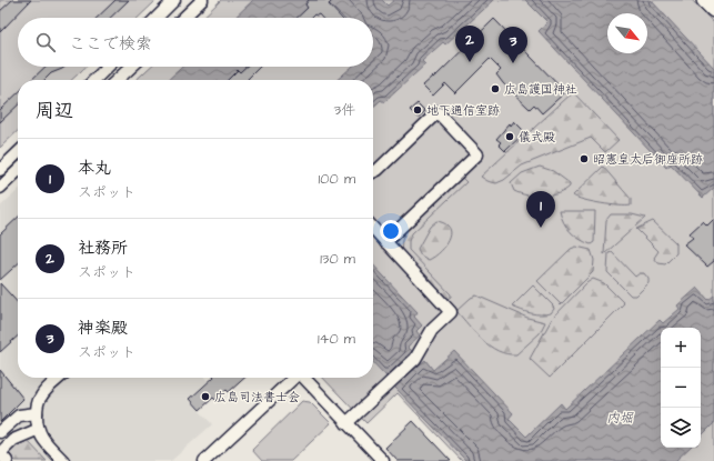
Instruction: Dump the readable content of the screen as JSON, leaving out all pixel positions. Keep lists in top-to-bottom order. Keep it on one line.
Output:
{"water":["内堀"],"places":["広島護国神社","地下通信室跡","儀式殿","昭憲皇太后御座所跡","広島司法書士会"],"north":"bottom right","page":{"search":"ここで検索","pins":["2","3","1"],"heading":["周辺","3件"],"list":[{"mark":"1","name":"本丸","note":"スポット","value":"100 m"},{"mark":"2","name":"社務所","note":"スポット","value":"130 m"},{"mark":"3","name":"神楽殿","note":"スポット","value":"140 m"}],"map_buttons":["+","−"]}}
